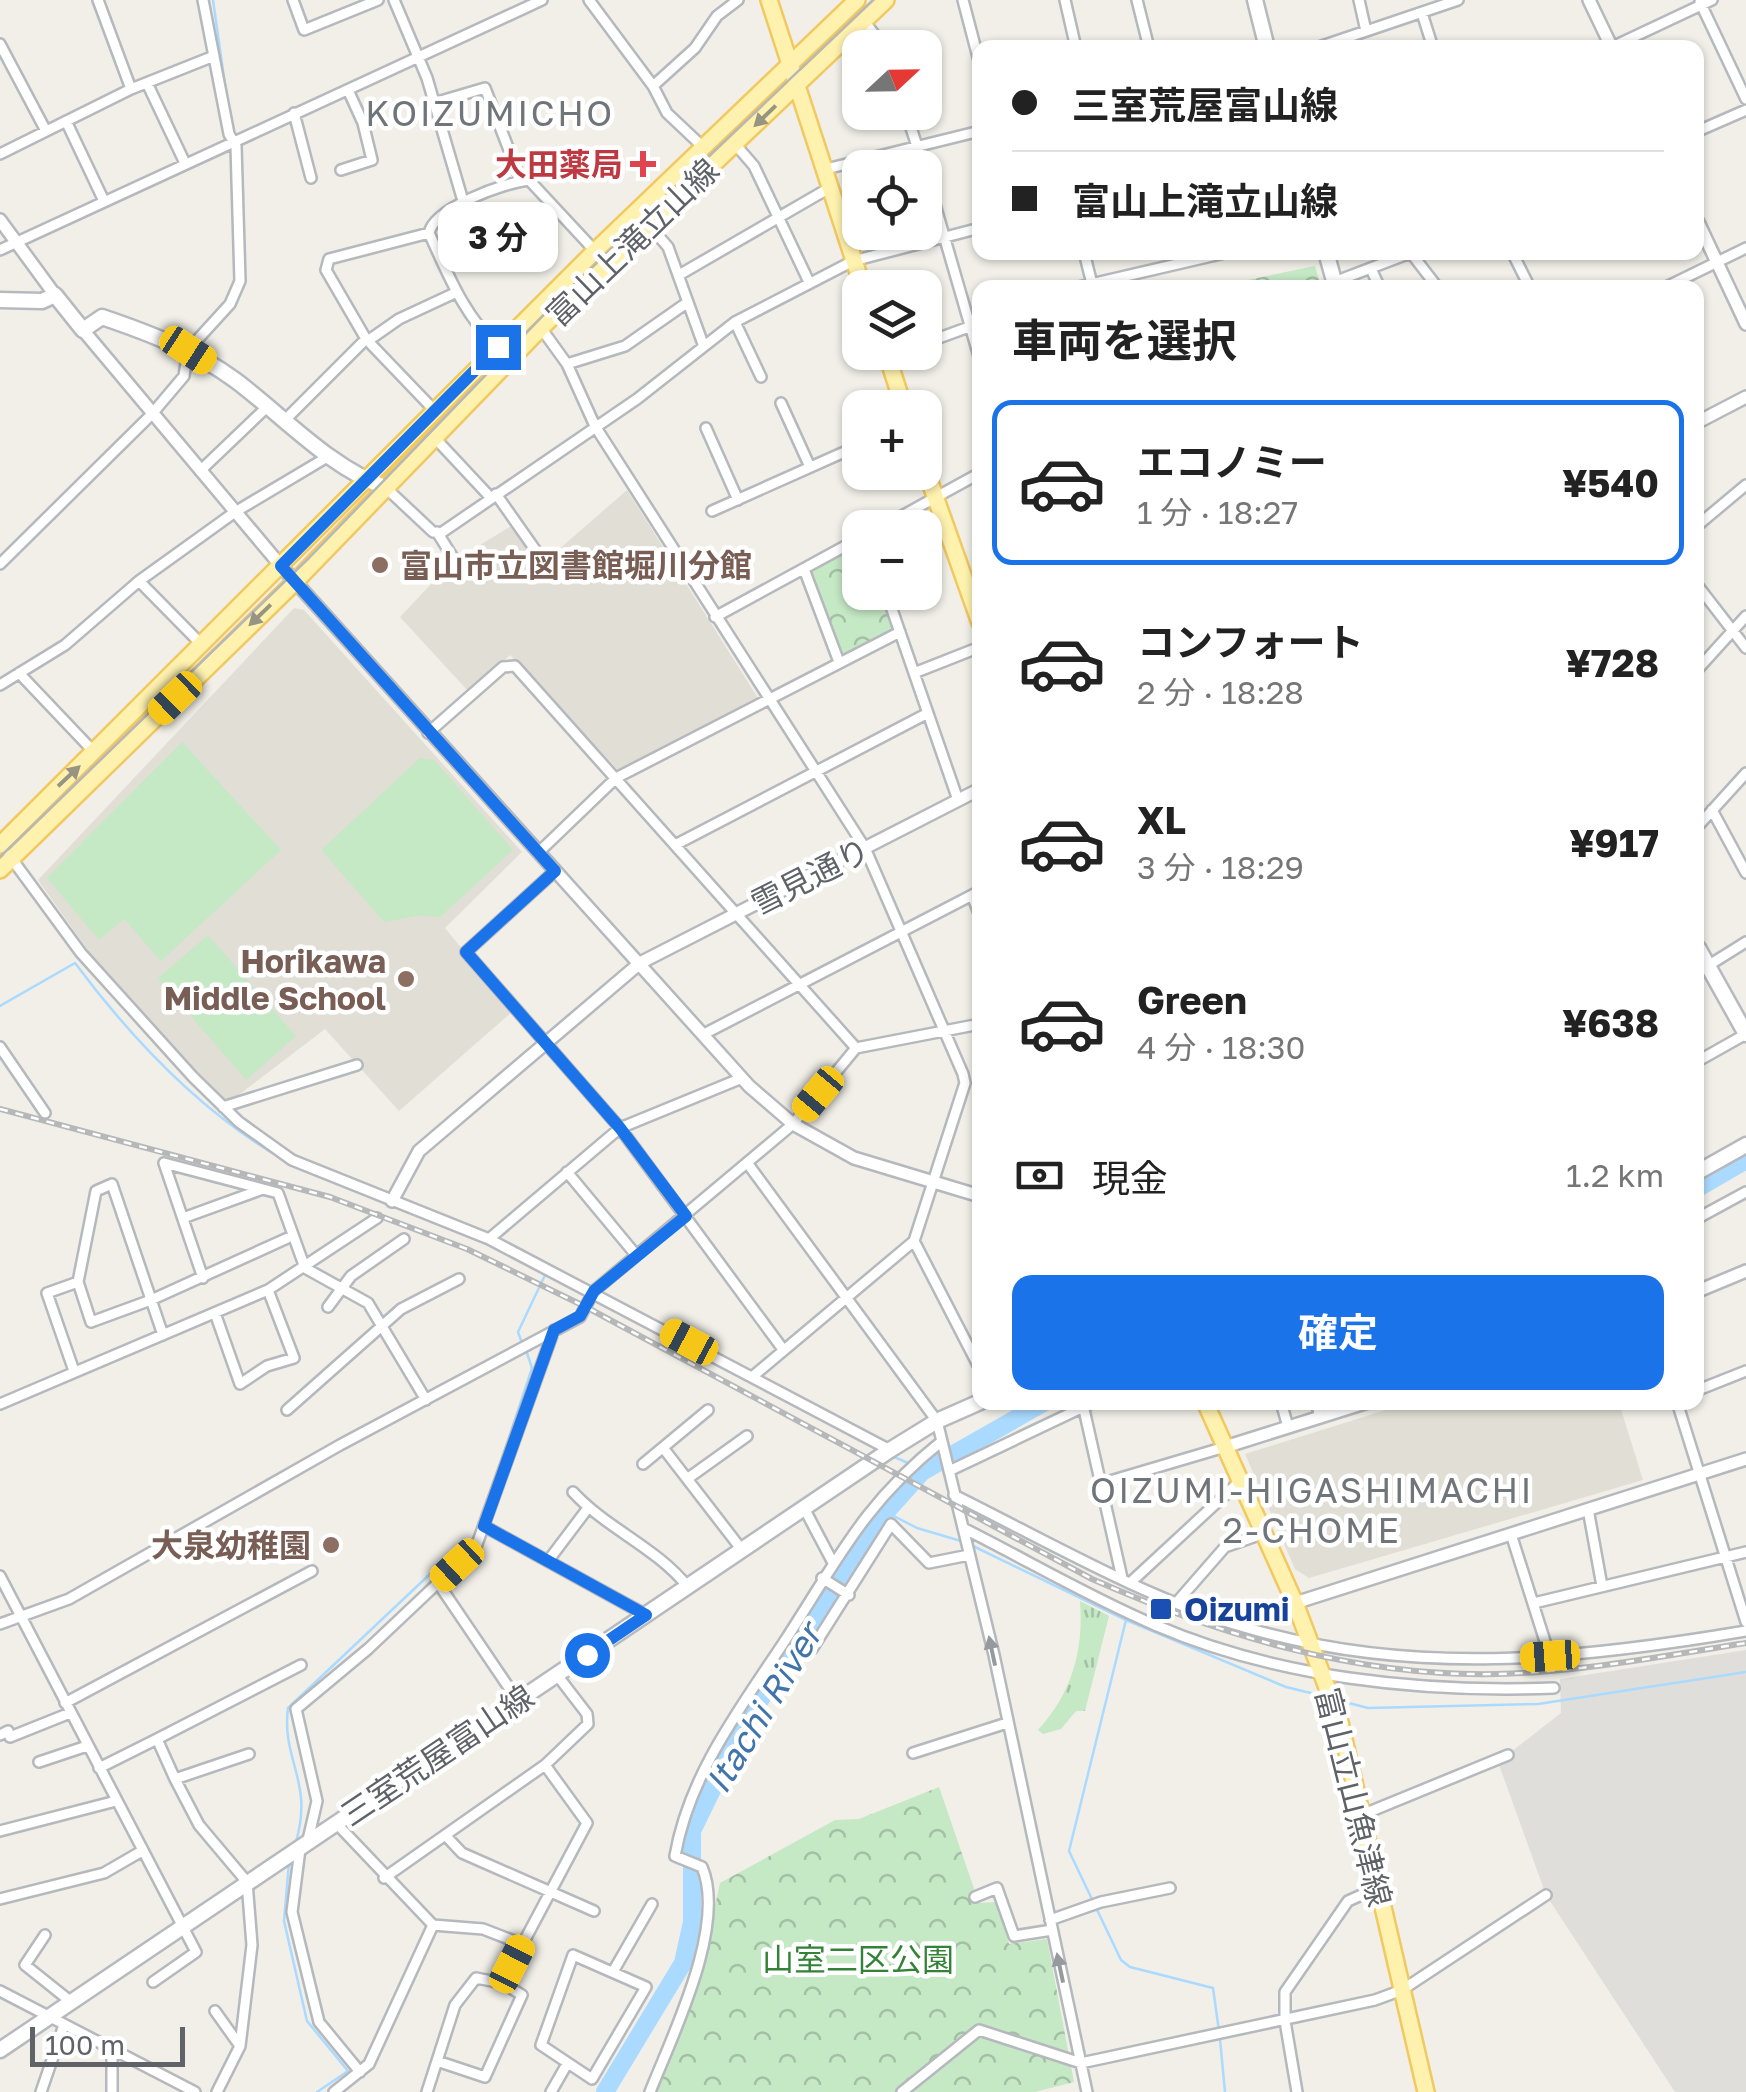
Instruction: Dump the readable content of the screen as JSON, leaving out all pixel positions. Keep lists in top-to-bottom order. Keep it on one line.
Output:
{"streets":{"main road":["富山上滝立山線","三室荒屋富山線","富山立山魚津線"],"street":["雪見通り"]},"districts":["KOIZUMICHO","OIZUMI-HIGASHIMACHI 2-CHOME"],"water":["Itachi River"],"parks":["山室二区公園"],"places":{"health":["大田薬局"],"other":["富山市立図書館堀川分館","Horikawa Middle School","大泉幼稚園"],"transit":["Oizumi"]},"scale_bar":"100 m","north":"right","page":{"map_buttons":["+","−"],"banner":["三室荒屋富山線","富山上滝立山線"],"bubble":"3 分","heading":"車両を選択","list":[{"name":"エコノミー","note":"1 分 · 18:27","value":"¥540"},{"name":"コンフォート","note":"2 分 · 18:28","value":"¥728"},{"name":"XL","note":"3 分 · 18:29","value":"¥917"},{"name":"Green","note":"4 分 · 18:30","value":"¥638"}],"pay":["現金","1.2 km"],"buttons":"確定","scale":"100 m"}}
